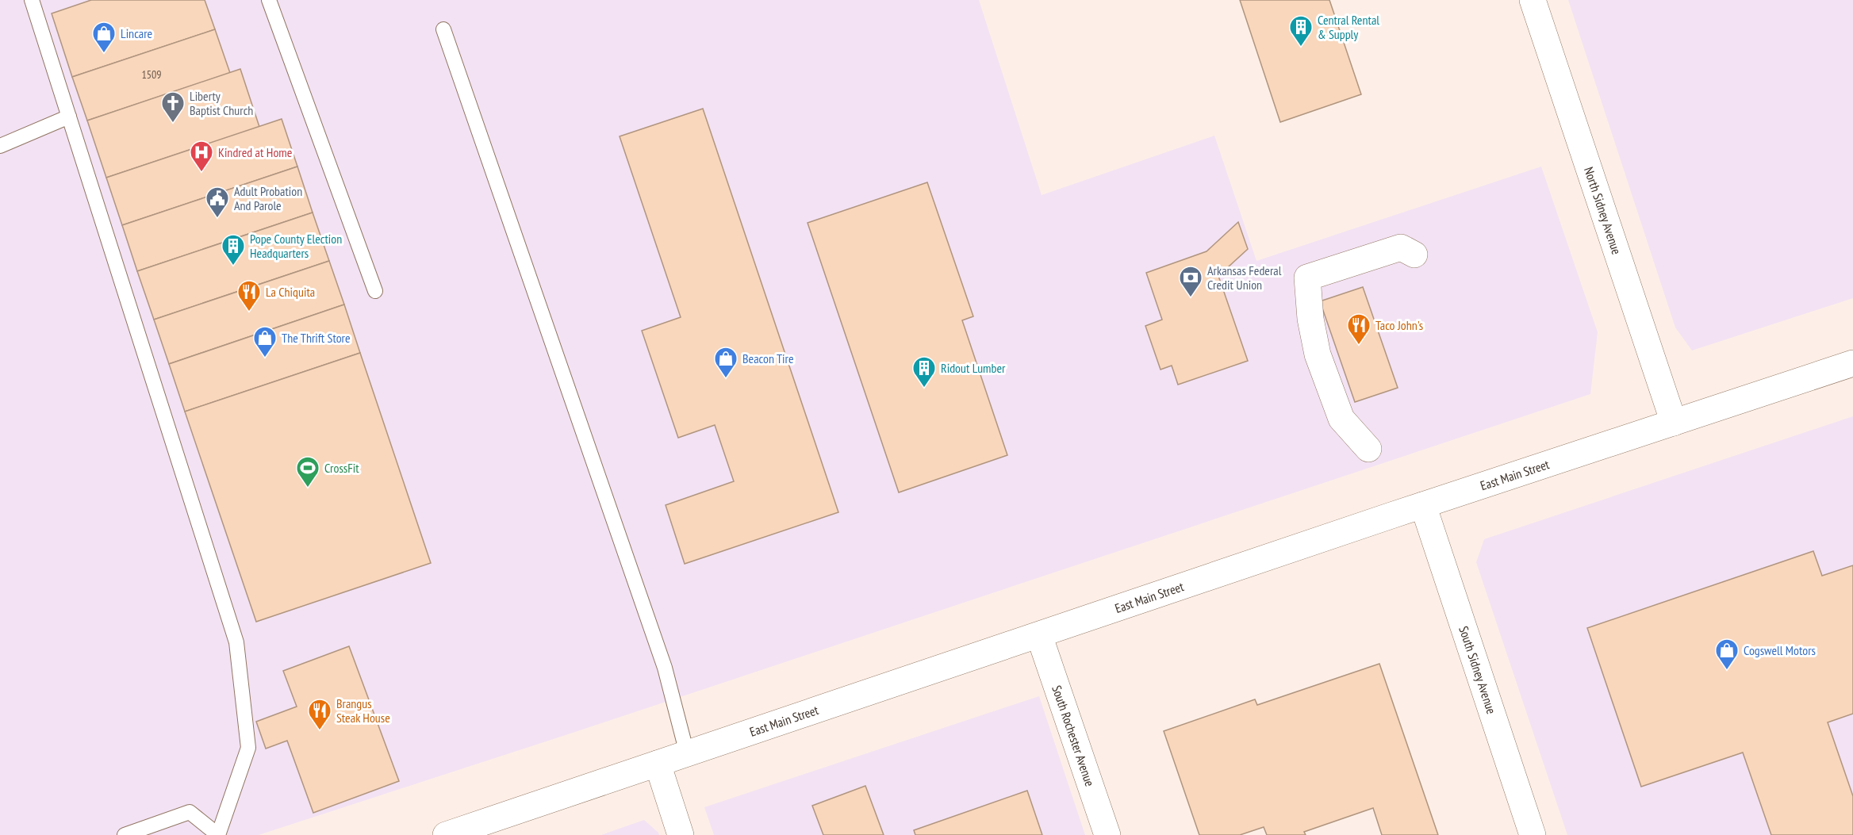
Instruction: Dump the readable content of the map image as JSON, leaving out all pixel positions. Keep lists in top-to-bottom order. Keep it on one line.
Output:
{"streets":{"main road":["North Sidney Avenue","East Main Street","South Sidney Avenue","South Rochester Avenue"]},"crossings":[["North Sidney Avenue","East Main Street"],["East Main Street","South Sidney Avenue"],["East Main Street","South Rochester Avenue"]],"places":{"building":["Central Rental & Supply","Pope County Election Headquarters","Ridout Lumber"],"shop":["Lincare","The Thrift Store","Beacon Tire","Cogswell Motors"],"church":["Liberty Baptist Church"],"hospital":["Kindred at Home"],"public building":["Adult Probation And Parole"],"bank":["Arkansas Federal Credit Union"],"restaurant":["La Chiquita","Taco John's","Brangus Steak House"],"sports":["CrossFit"]},"house_numbers":["1509"]}
